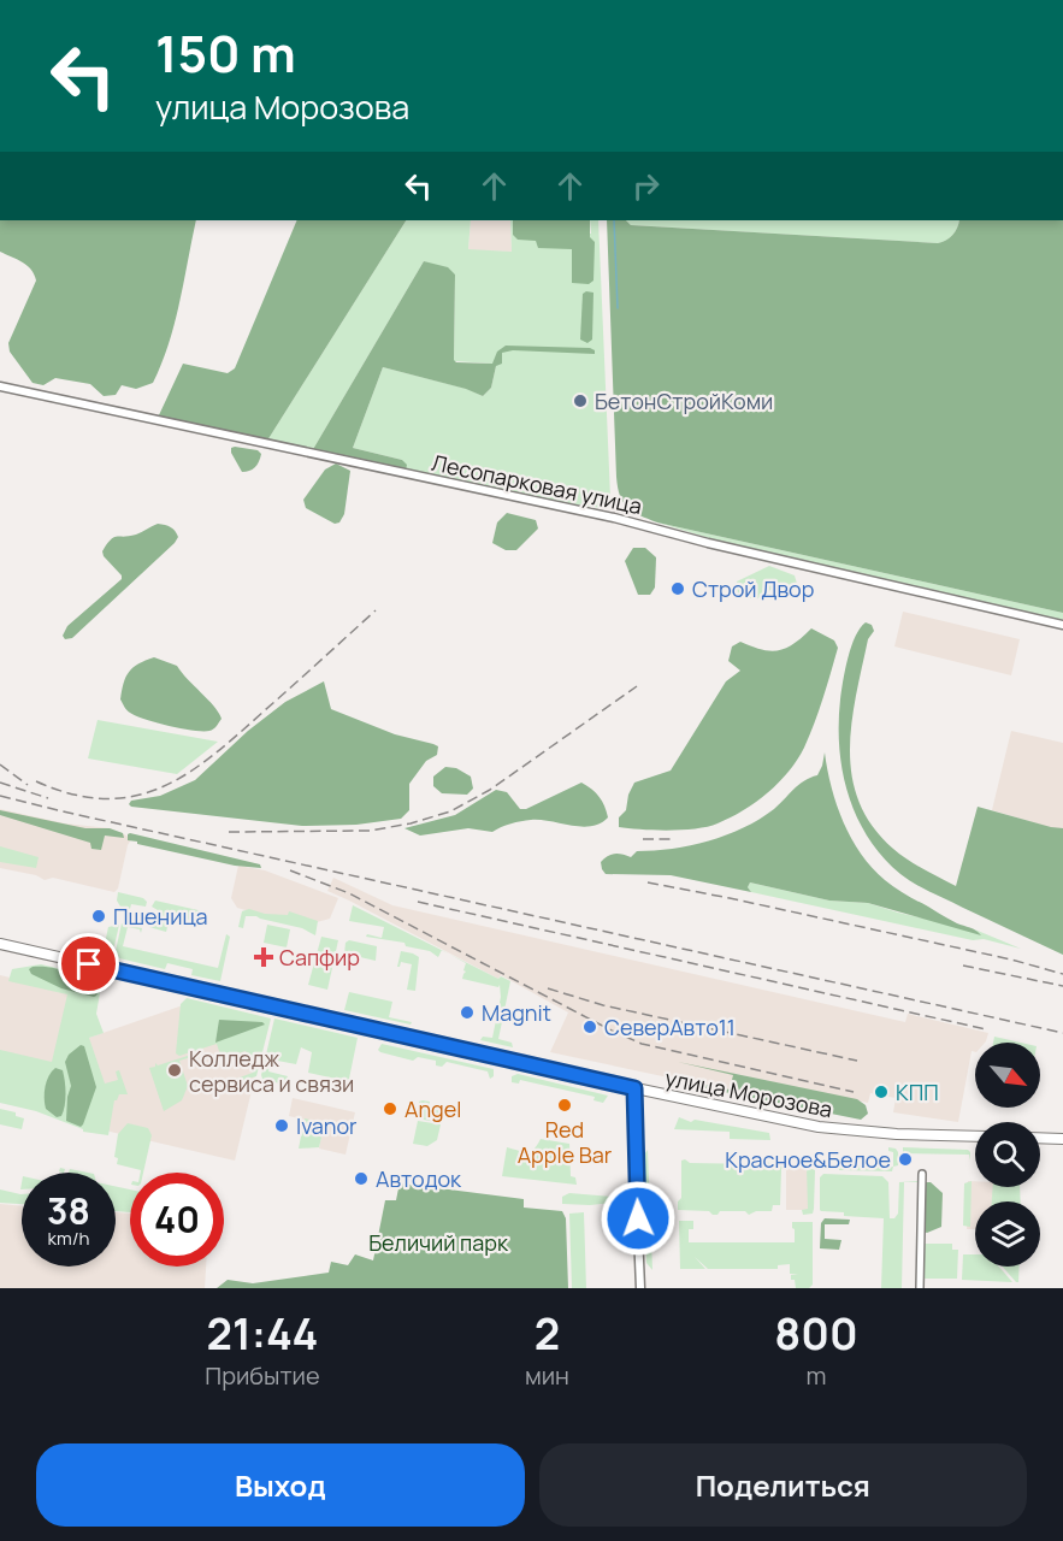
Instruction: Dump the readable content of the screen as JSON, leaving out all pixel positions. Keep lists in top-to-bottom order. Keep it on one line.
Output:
{"streets":{"main road":["улица Морозова"],"street":["Лесопарковая улица"]},"parks":["Беличий парк"],"places":{"other":["БетонСтройКоми","Строй Двор","Пшеница","Magnit","СеверАвто11","Колледж сервиса и связи","КПП","Red Apple Bar","Angel","Ivanor","Красное&Белое","Автодок"],"health":["Сапфир"]},"north":"bottom right","page":{"turn":["150 m","улица Морозова"],"speed":"38 km/h","limit":"40","eta":["21:44","Прибытие","2","мин","800","m"],"buttons":["Выход","Поделиться"]}}
